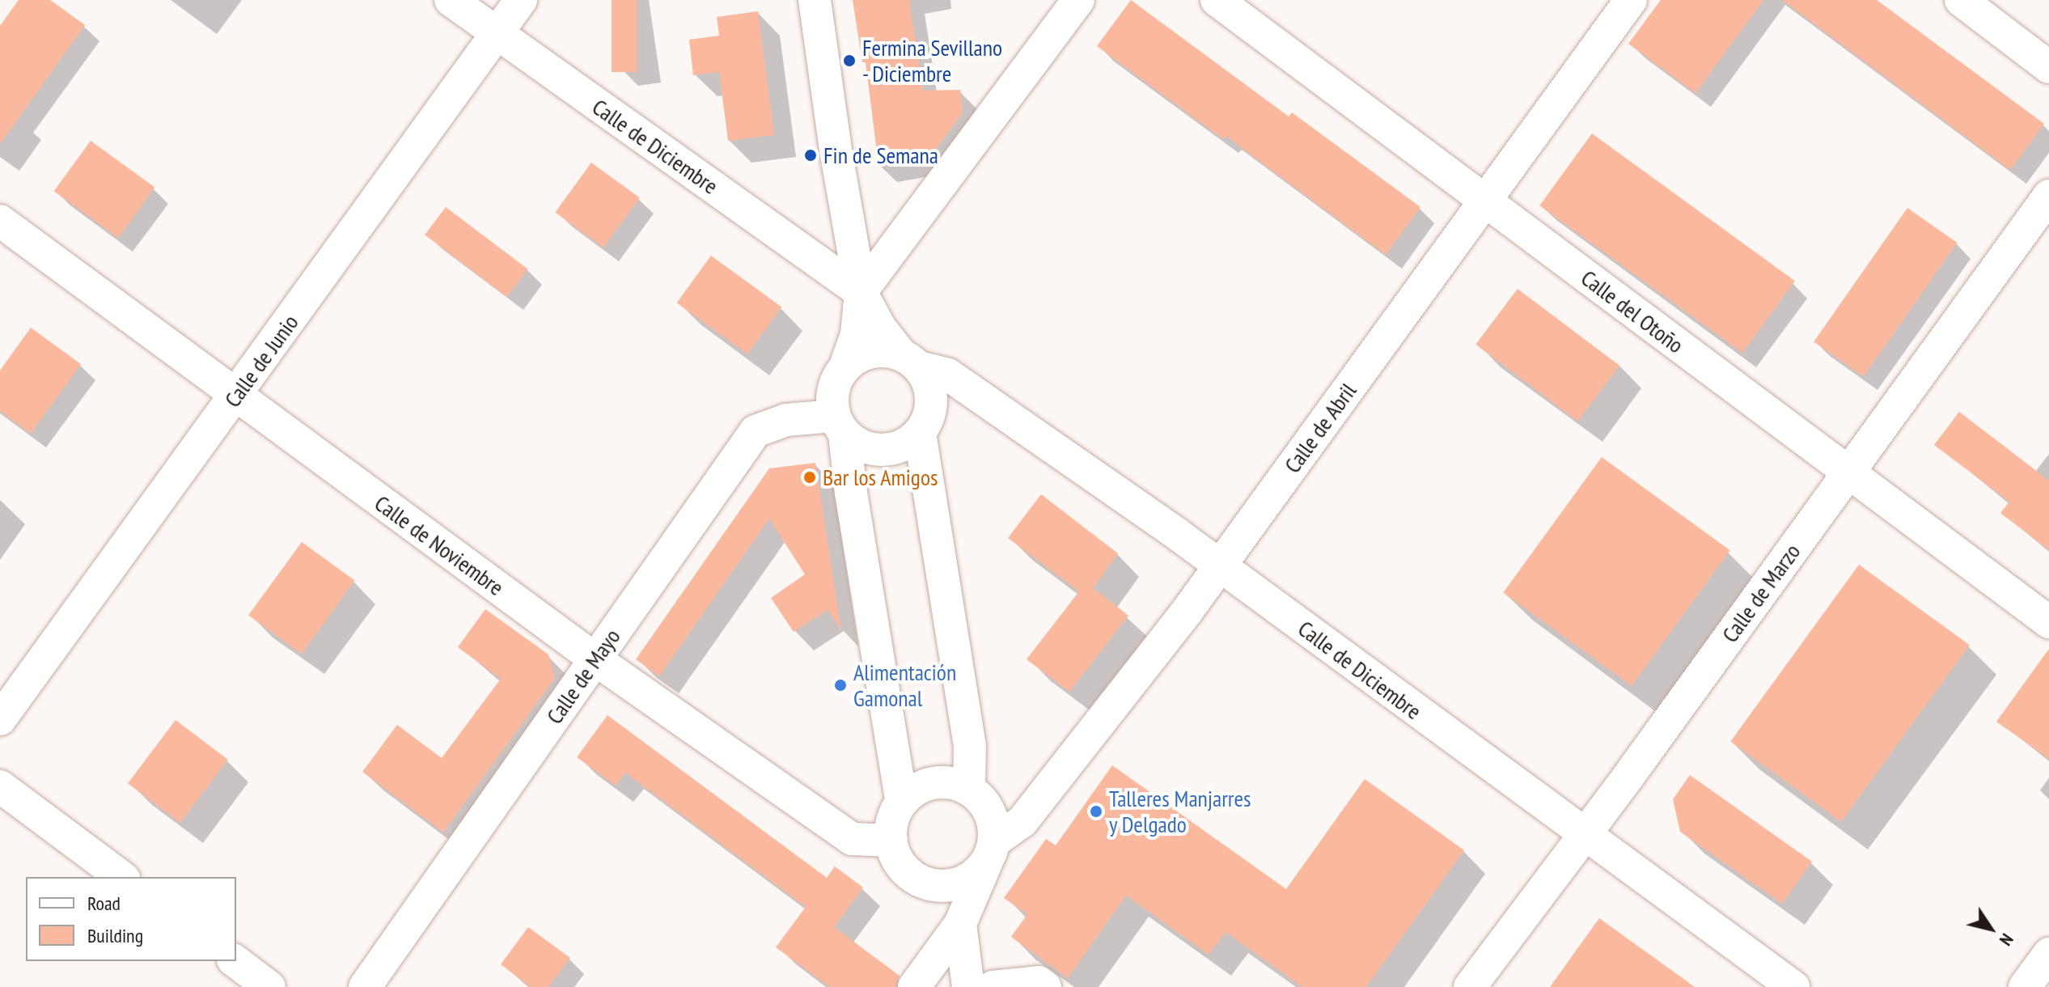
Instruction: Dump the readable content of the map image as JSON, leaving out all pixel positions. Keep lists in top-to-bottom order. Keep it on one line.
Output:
{"streets":{"street":["Calle de Diciembre","Calle del Otoño","Calle de Junio","Calle de Abril","Calle de Noviembre","Calle de Marzo","Calle de Mayo"]},"crossings":[["Calle de Diciembre","Calle de Junio"],["Calle de Diciembre","Calle de Abril"],["Calle de Diciembre","Calle de Marzo"],["Calle de Diciembre","Calle de Mayo"],["Calle del Otoño","Calle de Abril"],["Calle del Otoño","Calle de Marzo"],["Calle de Junio","Calle de Noviembre"],["Calle de Abril","Calle de Noviembre"],["Calle de Noviembre","Calle de Mayo"]],"places":["Fermina Sevillano - Diciembre","Fin de Semana","Bar los Amigos","Alimentación Gamonal","Talleres Manjarres y Delgado"],"legend":["Road","Building"],"north":"bottom right"}
